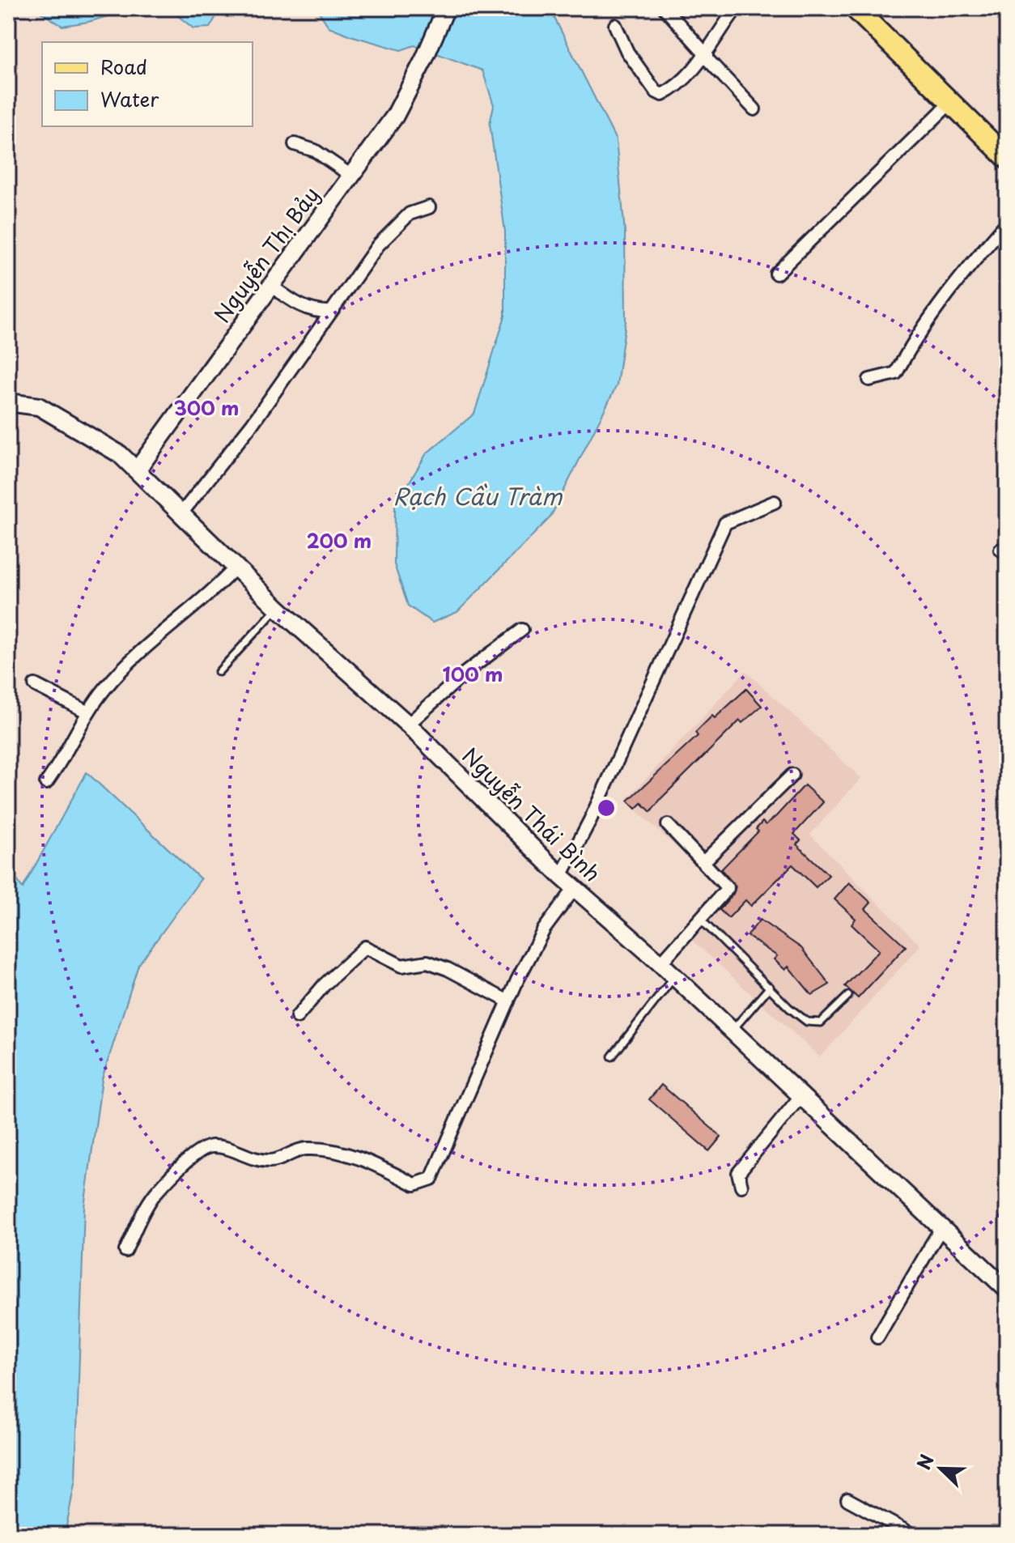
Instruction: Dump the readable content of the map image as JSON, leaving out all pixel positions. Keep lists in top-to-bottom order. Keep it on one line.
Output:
{"streets":{"street":["Nguyễn Thị Bảy","Nguyễn Thái Bình"]},"crossings":[["Nguyễn Thị Bảy","Nguyễn Thái Bình"]],"water":["Rạch Cầu Tràm"],"legend":["Road","Water"],"north":"top left","rings":["300 m","200 m","100 m"]}
